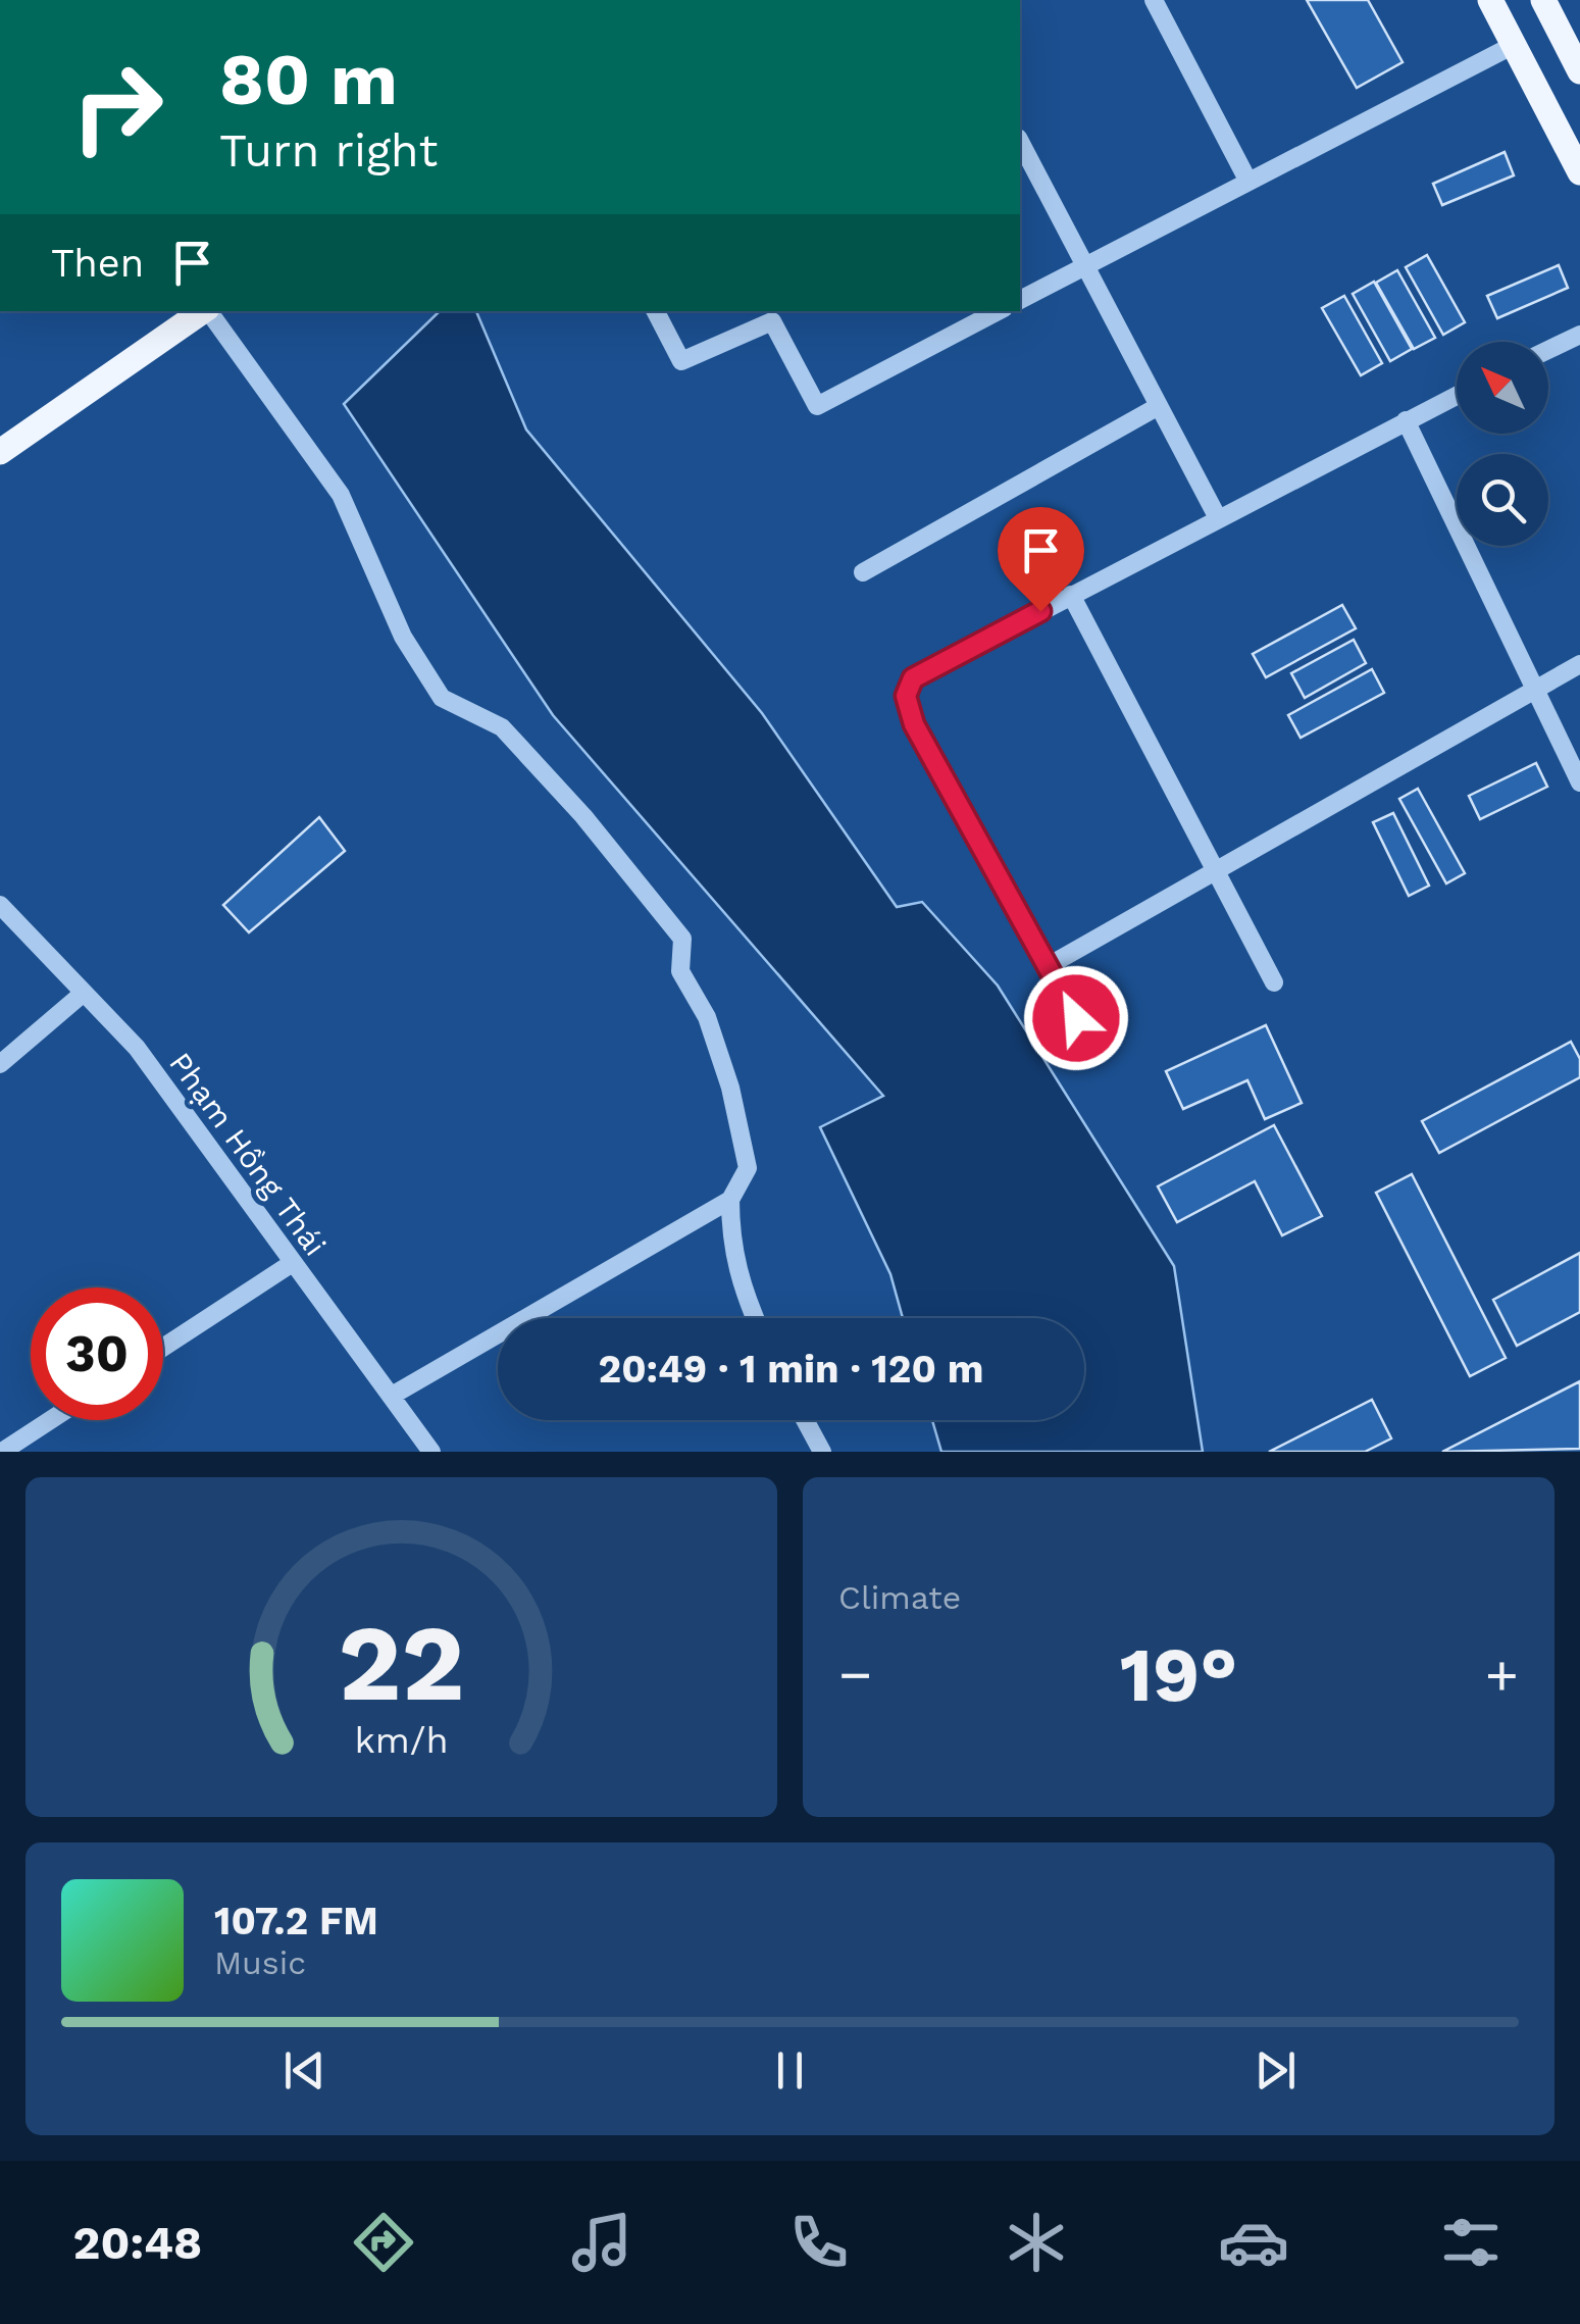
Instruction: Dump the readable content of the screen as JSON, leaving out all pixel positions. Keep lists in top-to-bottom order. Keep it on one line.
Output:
{"streets":{"street":["Phạm Hồng Thái"]},"north":"top left","page":{"turn":["80 m","Turn right"],"then":"Then","limit":"30","trip":"20:49 · 1 min · 120 m","tile":"Climate","heat":["−","19°","+"],"song":["107.2 FM","Music"],"tabs":"20:48","gauge":["22","km/h"]}}
